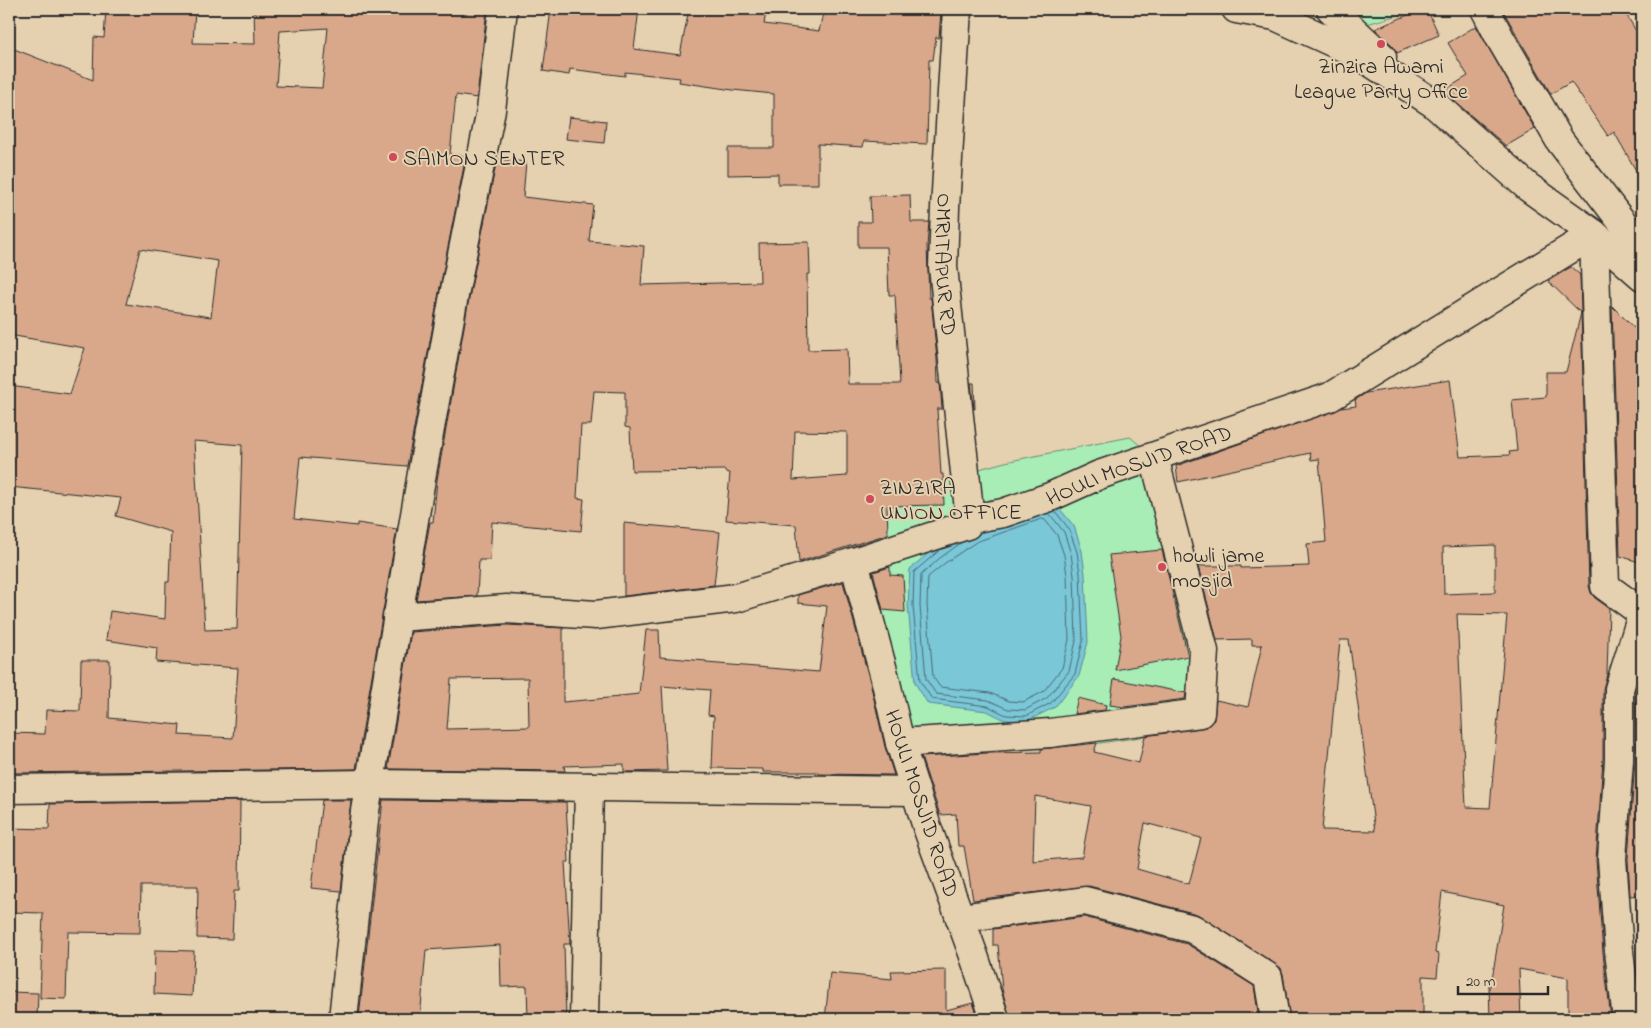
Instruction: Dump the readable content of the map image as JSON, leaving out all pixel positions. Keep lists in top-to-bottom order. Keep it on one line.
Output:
{"streets":{"street":["OMRITAPUR RD","HOULI MOSJID ROAD"]},"crossings":[["OMRITAPUR RD","HOULI MOSJID ROAD"]],"places":["Zinzira Awami League Party Office","SAIMON SENTER","ZINZIRA UNION OFFICE","howli jame mosjid"],"scale_bar":"20 m"}
